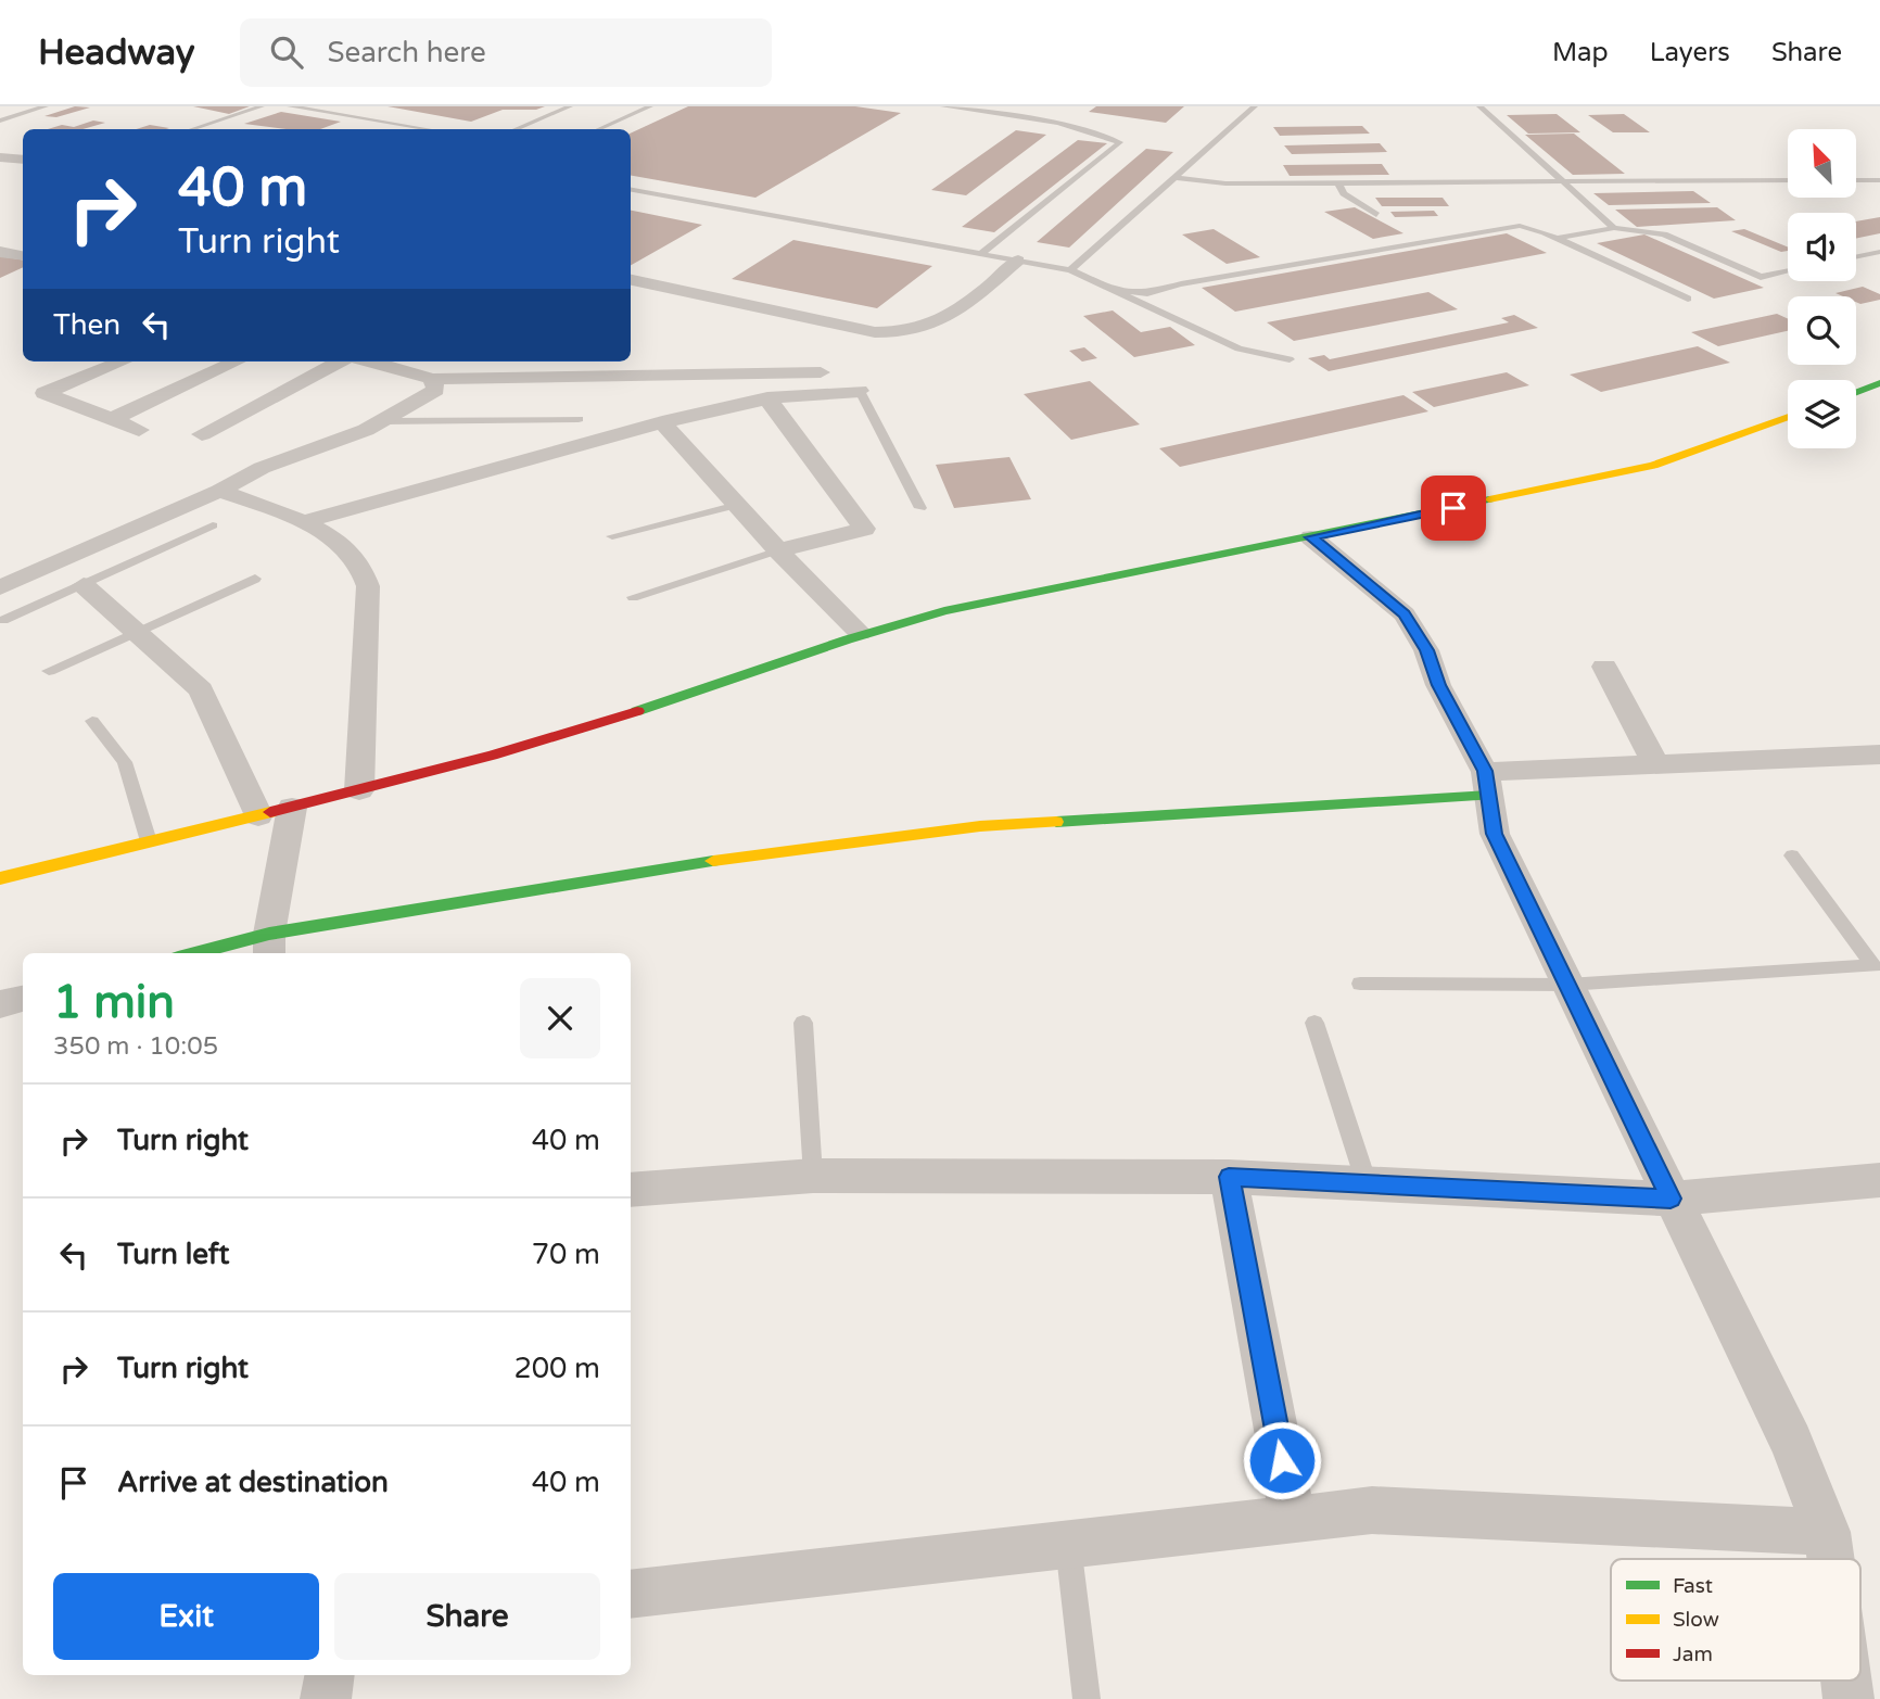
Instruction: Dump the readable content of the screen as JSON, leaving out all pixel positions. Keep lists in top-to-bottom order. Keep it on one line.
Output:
{"legend":["Fast","Slow","Jam"],"north":"top left","page":{"header":"Headway","search":"Search here","nav":["Map","Layers","Share"],"turn":["40 m","Turn right"],"then":"Then","heading":["1 min","350 m · 10:05"],"list":[{"name":"Turn right","value":"40 m"},{"name":"Turn left","value":"70 m"},{"name":"Turn right","value":"200 m"},{"name":"Arrive at destination","value":"40 m"}],"buttons":["Exit","Share"]}}
